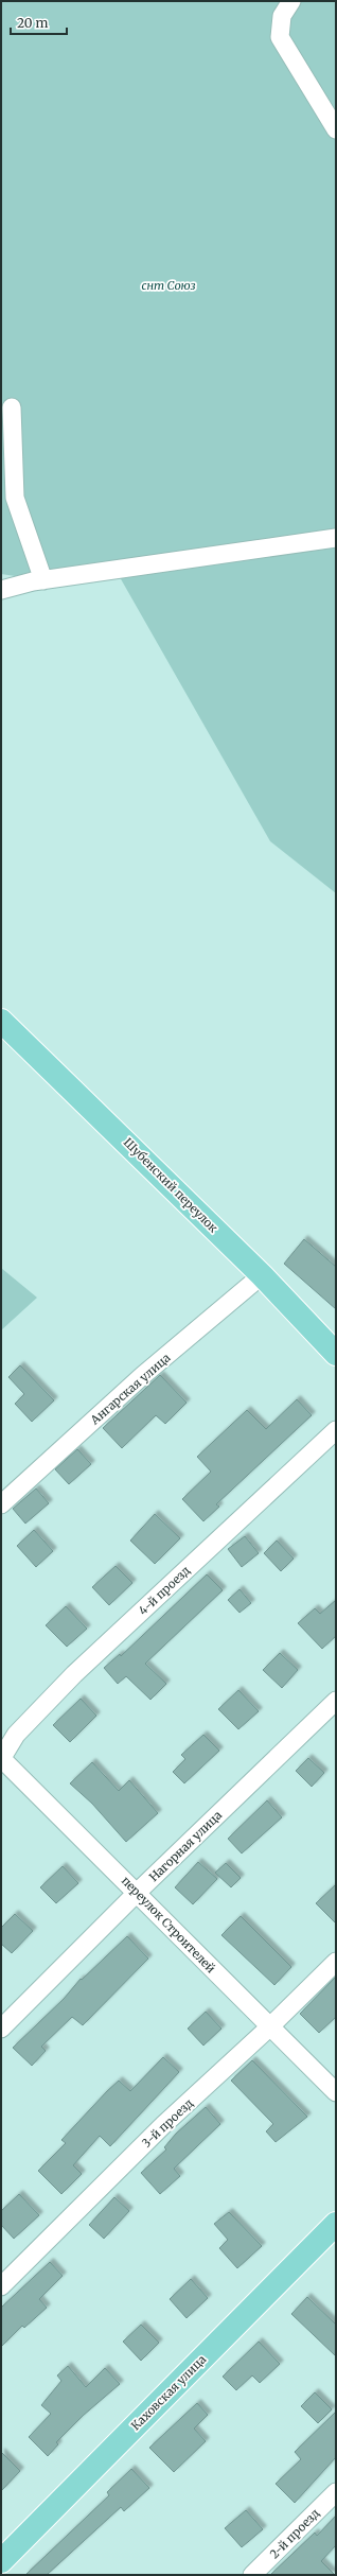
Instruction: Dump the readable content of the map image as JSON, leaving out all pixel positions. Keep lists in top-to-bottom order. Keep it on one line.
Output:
{"streets":{"main road":["Шубенский переулок","Каховская улица"],"street":["Ангарская улица","4-й проезд","Нагорная улица","переулок Строителей","3-й проезд","2-й проезд"]},"crossings":[["Шубенский переулок","Ангарская улица"],["4-й проезд","переулок Строителей"],["Нагорная улица","переулок Строителей"],["переулок Строителей","3-й проезд"]],"parks":["снт Союз"],"scale_bar":"20 m"}
